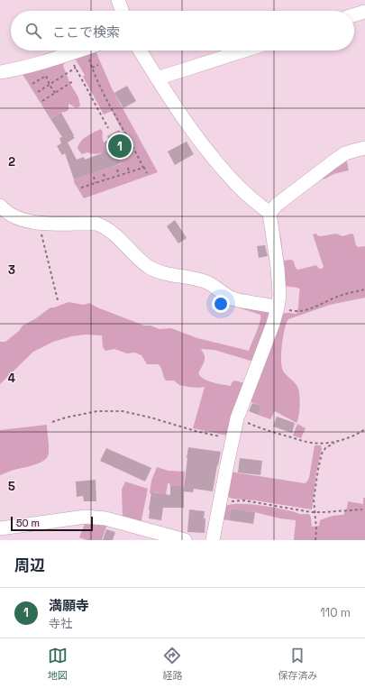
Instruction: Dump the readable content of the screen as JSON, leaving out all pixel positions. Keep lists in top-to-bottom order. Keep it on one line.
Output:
{"scale_bar":"50 m","page":{"search":"ここで検索","pins":"1","scale":"50 m","heading":"周辺","list":[{"mark":"1","name":"満願寺","note":"寺社","value":"110 m"}],"nav":["地図","経路","保存済み"]},"grid":{"rows":["2","3","4","5"]}}
